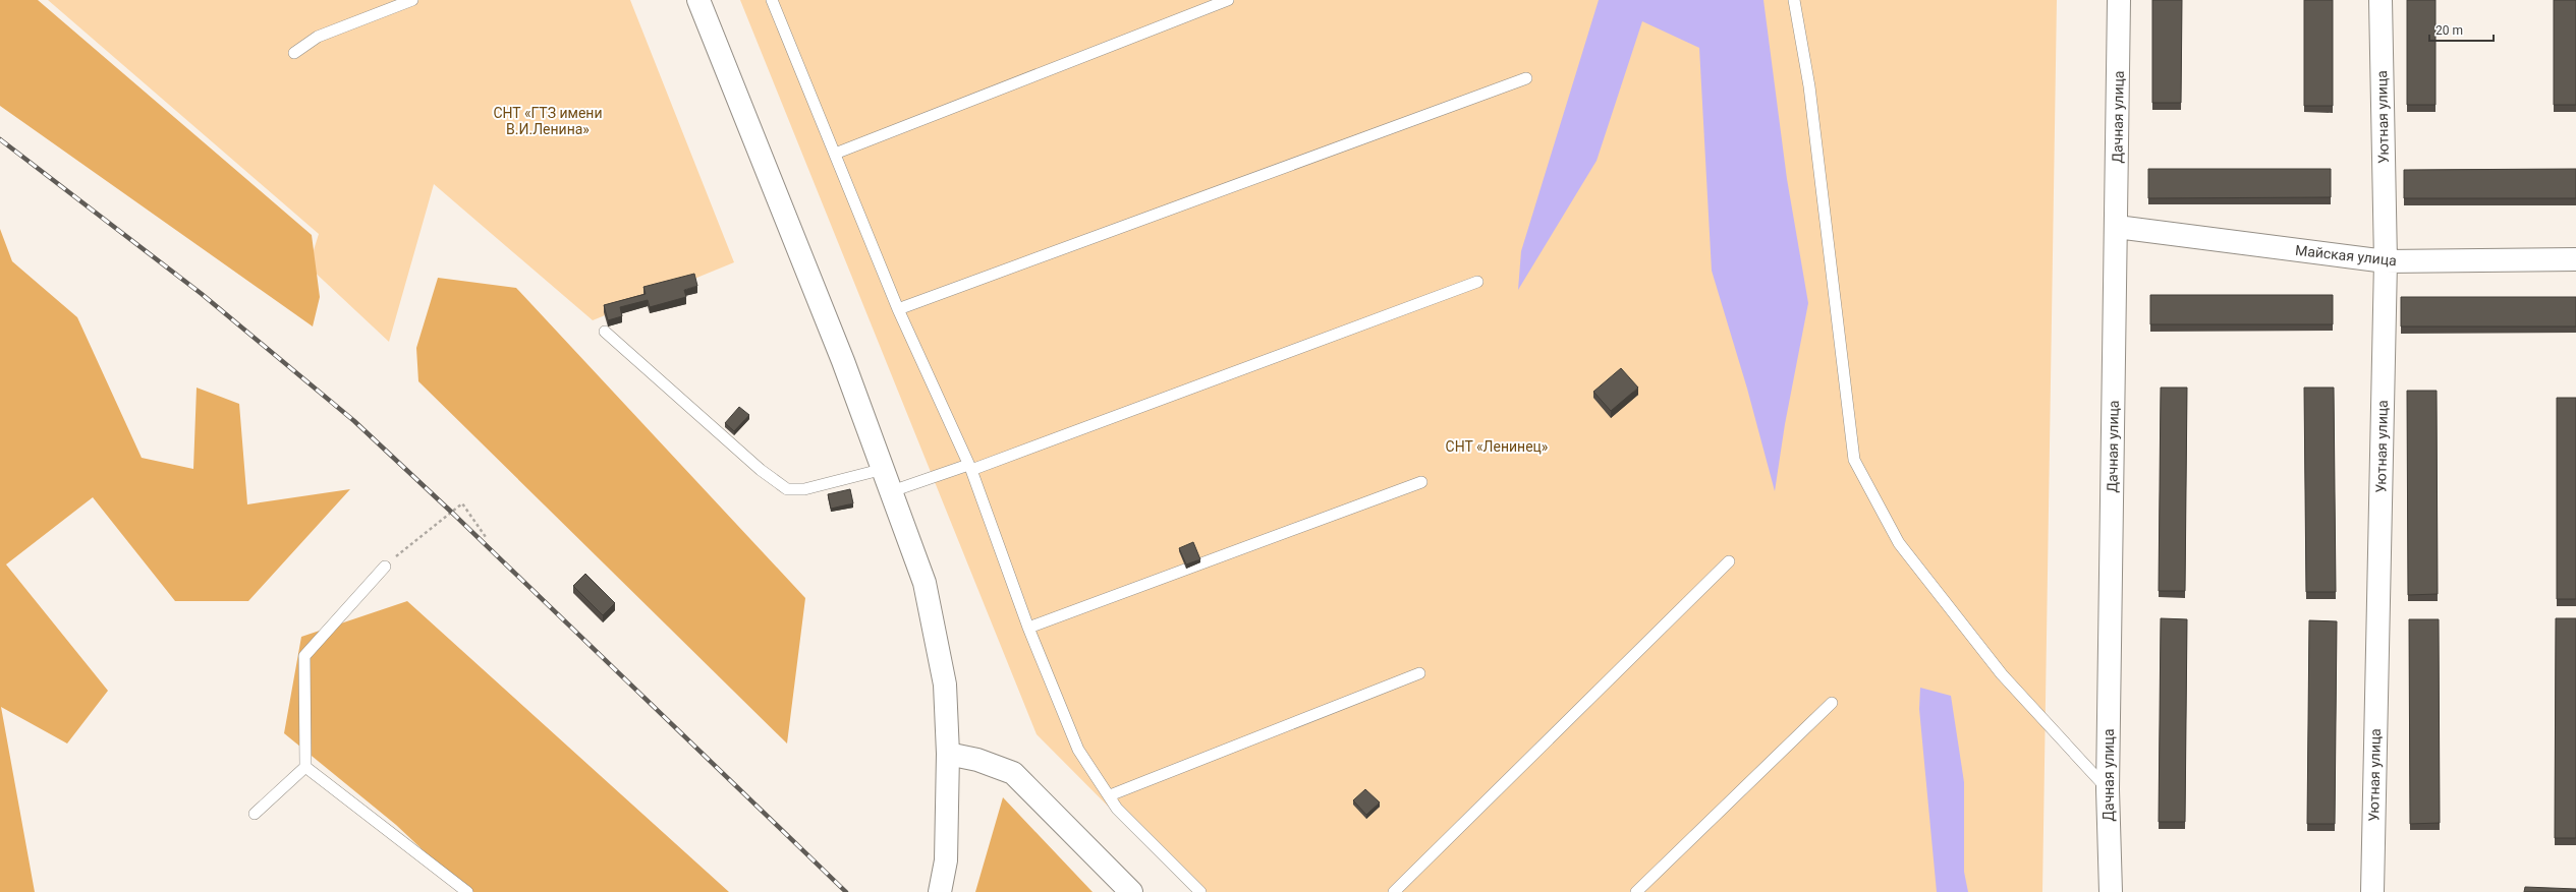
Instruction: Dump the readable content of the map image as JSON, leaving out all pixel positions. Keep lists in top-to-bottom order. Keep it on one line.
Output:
{"streets":{"street":["Дачная улица","Уютная улица","Майская улица"]},"crossings":[["Дачная улица","Майская улица"],["Уютная улица","Майская улица"]],"parks":["СНТ «ГТЗ имени В.И.Ленина»","СНТ «Ленинец»"],"scale_bar":"20 m"}
